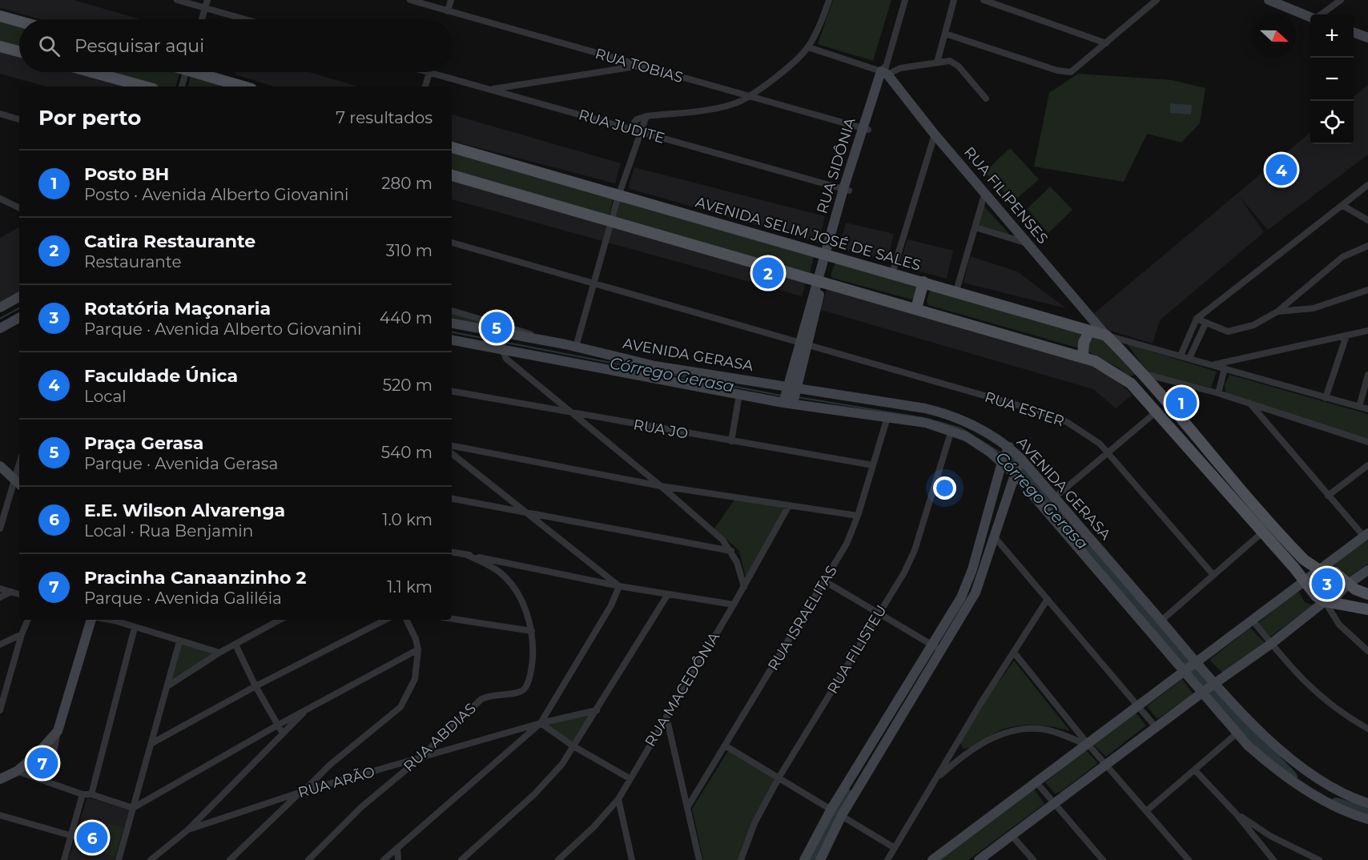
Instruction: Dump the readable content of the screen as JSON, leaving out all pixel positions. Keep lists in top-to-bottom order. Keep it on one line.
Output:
{"streets":{"main road":["RUA SIDÔNIA","RUA FILIPENSES","AVENIDA SELIM JOSÉ DE SALES","AVENIDA GERASA"],"street":["RUA TOBIAS","RUA JUDITE","RUA ESTER","RUA JO","RUA ISRAELITAS","RUA FILISTEU","RUA MACEDÔNIA","RUA ABDIAS","RUA ARÃO"]},"crossings":[["RUA TOBIAS","RUA SIDÔNIA"],["RUA JUDITE","RUA SIDÔNIA"],["RUA SIDÔNIA","RUA FILIPENSES"],["RUA SIDÔNIA","AVENIDA SELIM JOSÉ DE SALES"],["RUA SIDÔNIA","AVENIDA GERASA"],["RUA SIDÔNIA","RUA ESTER"],["RUA FILIPENSES","AVENIDA SELIM JOSÉ DE SALES"],["AVENIDA GERASA","RUA ISRAELITAS"],["AVENIDA GERASA","RUA FILISTEU"],["RUA JO","RUA ISRAELITAS"],["RUA ABDIAS","RUA ARÃO"]],"water":["Córrego Gerasa"],"north":"right","page":{"map_buttons":["+","−"],"search":"Pesquisar aqui","heading":["Por perto","7 resultados"],"list":[{"mark":"1","name":"Posto BH","note":"Posto · Avenida Alberto Giovanini","value":"280 m"},{"mark":"2","name":"Catira Restaurante","note":"Restaurante","value":"310 m"},{"mark":"3","name":"Rotatória Maçonaria","note":"Parque · Avenida Alberto Giovanini","value":"440 m"},{"mark":"4","name":"Faculdade Única","note":"Local","value":"520 m"},{"mark":"5","name":"Praça Gerasa","note":"Parque · Avenida Gerasa","value":"540 m"},{"mark":"6","name":"E.E. Wilson Alvarenga","note":"Local · Rua Benjamin","value":"1.0 km"},{"mark":"7","name":"Pracinha Canaanzinho 2","note":"Parque · Avenida Galiléia","value":"1.1 km"}],"pins":["4","2","5","1","3","7","6"]}}
